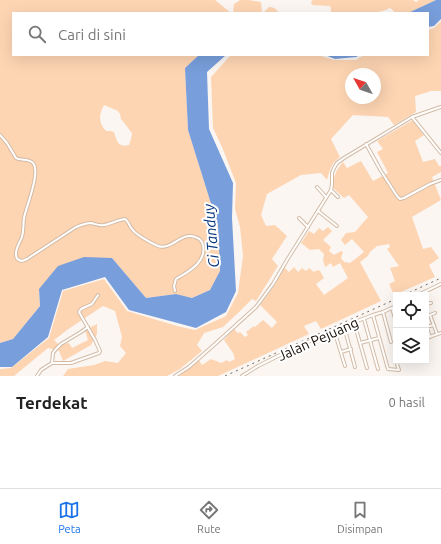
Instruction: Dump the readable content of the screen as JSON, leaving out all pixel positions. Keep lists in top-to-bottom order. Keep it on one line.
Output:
{"streets":{"street":["Jalan Pejuang"]},"water":["Ci Tanduy"],"north":"top left","page":{"search":"Cari di sini","heading":["Terdekat","0 hasil"],"nav":["Peta","Rute","Disimpan"]}}
